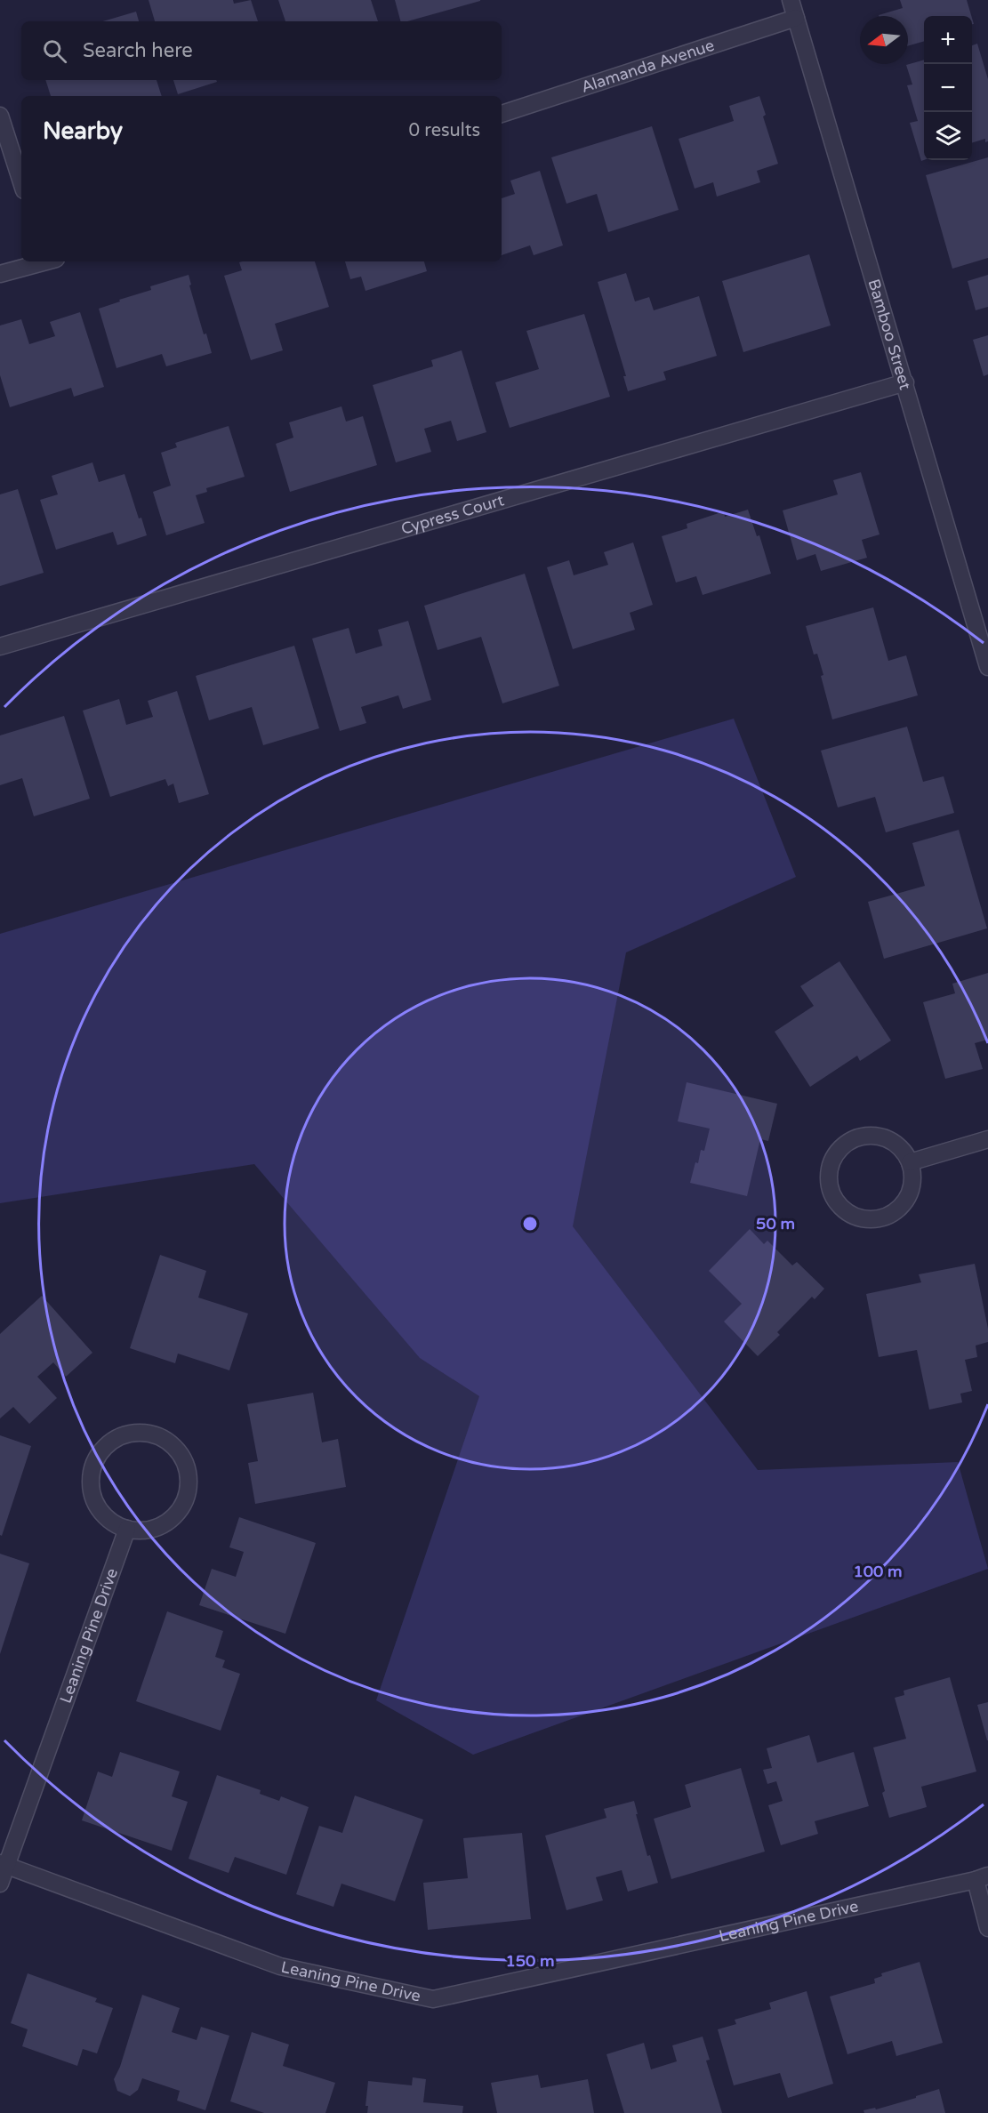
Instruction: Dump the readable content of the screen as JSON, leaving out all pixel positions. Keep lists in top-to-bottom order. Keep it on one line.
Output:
{"streets":{"street":["Alamanda Avenue","Bamboo Street","Cypress Court","Leaning Pine Drive"]},"crossings":[["Alamanda Avenue","Bamboo Street"],["Bamboo Street","Cypress Court"]],"north":"left","page":{"map_buttons":["+","−"],"search":"Search here","heading":["Nearby","0 results"]},"rings":["50 m","100 m","150 m"]}
